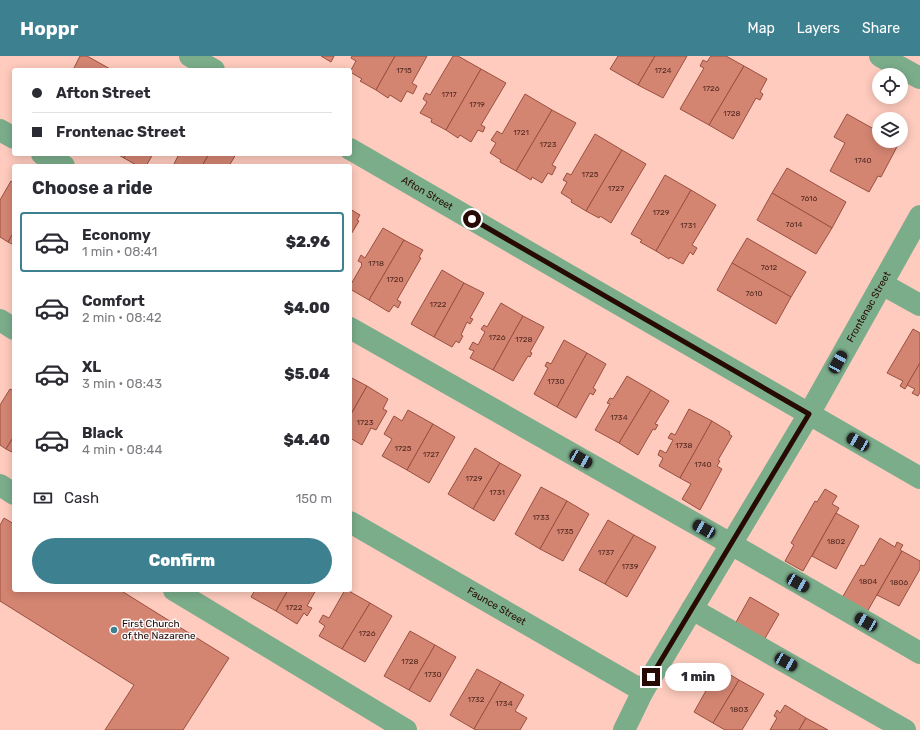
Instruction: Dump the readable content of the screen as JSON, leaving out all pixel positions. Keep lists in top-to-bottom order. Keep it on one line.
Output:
{"streets":{"street":["Afton Street","Frontenac Street","Faunce Street"]},"crossings":[["Afton Street","Frontenac Street"],["Frontenac Street","Faunce Street"]],"places":["First Church of the Nazarene"],"house_numbers":["1715","1724","1726","1717","1719","1728","1721","1723","1740","1725","1727","7616","1729","7614","1731","1718","7612","1720","7610","1722","1726","1728","1730","1734","1723","1738","1725","1727","1740","1729","1731","1733","1735","1802","1737","1739","1804","1806","1722","1726","1728","1730","1732","1734","1803"],"page":{"header":"Hoppr","nav":["Map","Layers","Share"],"banner":["Afton Street","Frontenac Street"],"heading":"Choose a ride","list":[{"name":"Economy","note":"1 min · 08:41","value":"$2.96"},{"name":"Comfort","note":"2 min · 08:42","value":"$4.00"},{"name":"XL","note":"3 min · 08:43","value":"$5.04"},{"name":"Black","note":"4 min · 08:44","value":"$4.40"}],"pay":["Cash","150 m"],"buttons":"Confirm","bubble":"1 min"}}
